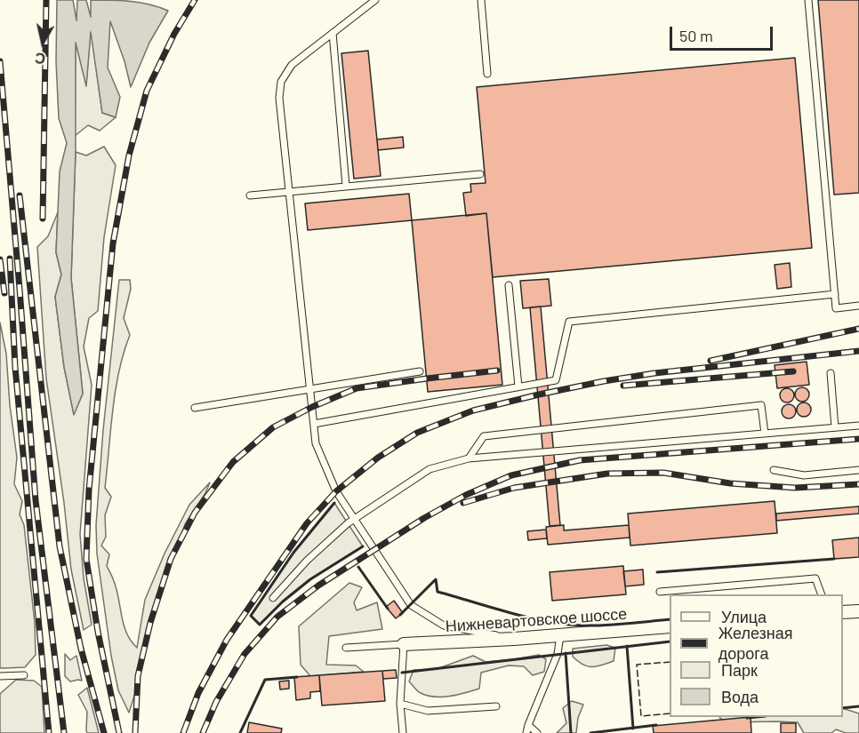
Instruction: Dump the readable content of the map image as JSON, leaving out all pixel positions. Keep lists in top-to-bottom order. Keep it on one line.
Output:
{"streets":{"street":["Нижневартовское шоссе"]},"legend":["Улица","Железная дорога","Парк","Вода"],"scale_bar":"50 m","north":"bottom"}
